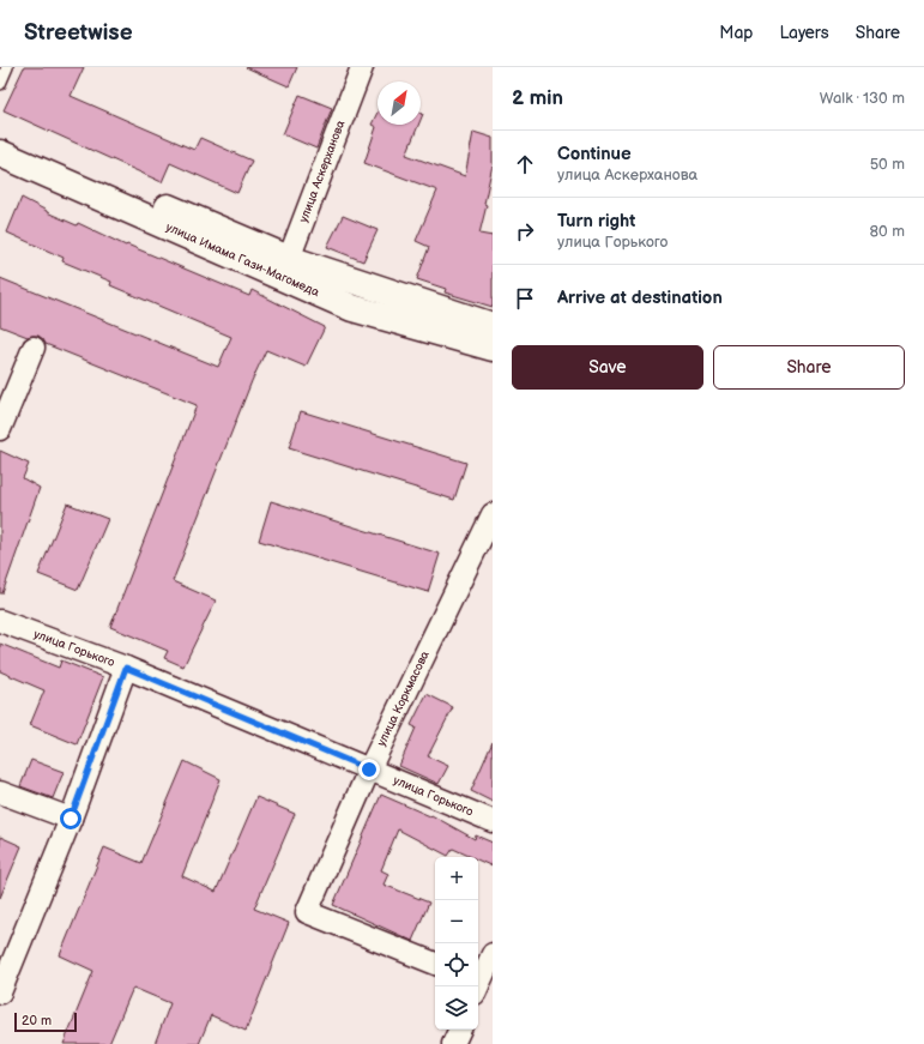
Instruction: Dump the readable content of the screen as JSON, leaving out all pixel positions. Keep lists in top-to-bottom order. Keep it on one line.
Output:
{"streets":{"main road":["улица Имама Гази-Магомеда"],"street":["улица Аскерханова","улица Горького","улица Коркмасова"]},"crossings":[["улица Аскерханова","улица Имама Гази-Магомеда"],["улица Горького","улица Коркмасова"]],"scale_bar":"20 m","north":"top right","page":{"header":"Streetwise","nav":["Map","Layers","Share"],"heading":["2 min","Walk · 130 m"],"list":[["Continue","улица Аскерханова","50 m"],["Turn right","улица Горького","80 m"],"Arrive at destination"],"buttons":["Save","Share"],"map_buttons":["+","−"],"scale":"20 m"}}
